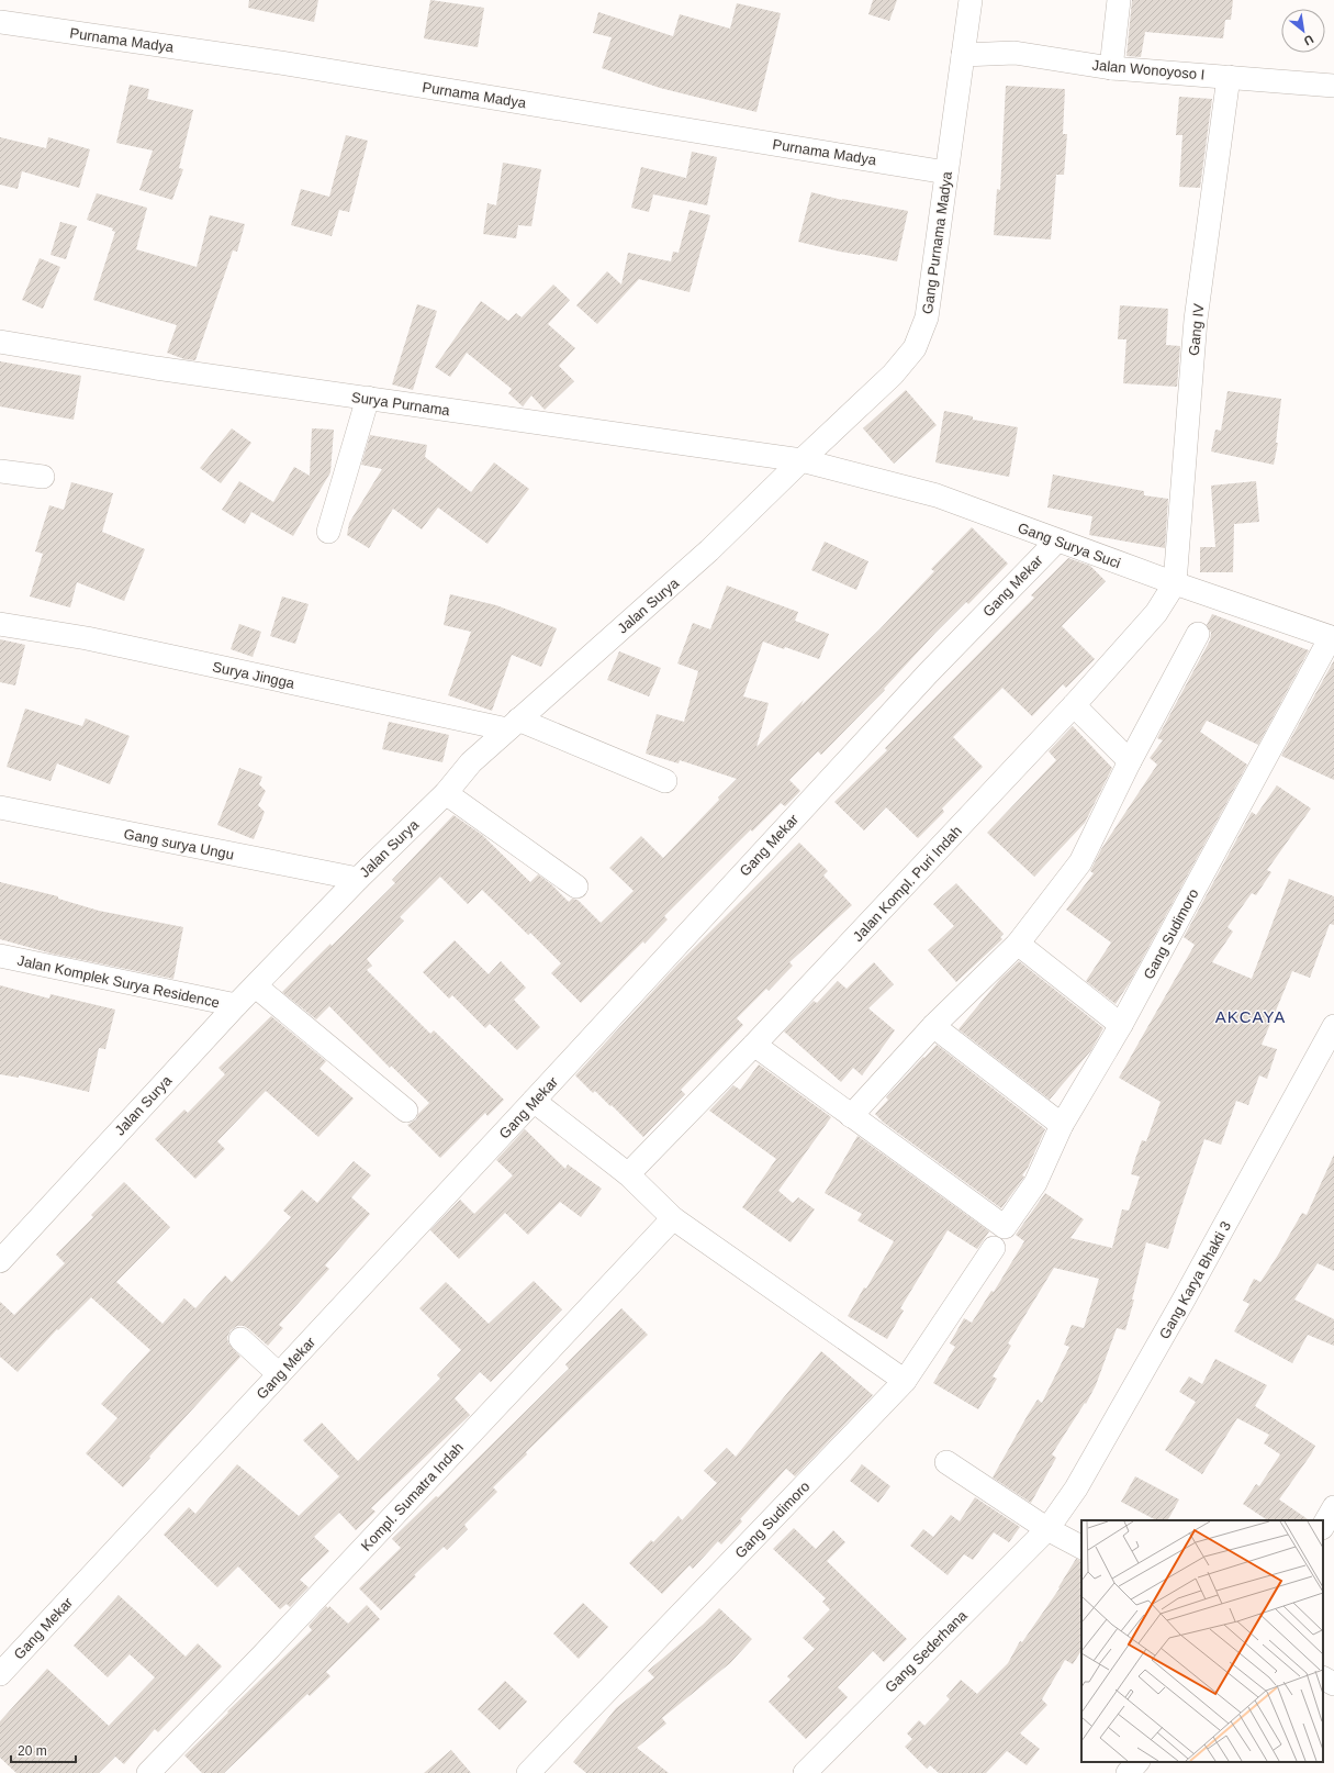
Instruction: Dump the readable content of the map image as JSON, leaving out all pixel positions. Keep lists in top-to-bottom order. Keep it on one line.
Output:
{"streets":{"street":["Purnama Madya","Jalan Wonoyoso I","Gang Purnama Madya","Gang IV","Surya Purnama","Gang Surya Suci","Gang Mekar","Jalan Surya","Surya Jingga","Gang surya Ungu","Jalan Kompl. Puri Indah","Gang Sudimoro","Jalan Komplek Surya Residence","Gang Karya Bhakti 3","Kompl. Sumatra Indah","Gang Sederhana"]},"crossings":[["Purnama Madya","Gang Purnama Madya"],["Jalan Wonoyoso I","Gang Purnama Madya"],["Jalan Wonoyoso I","Gang IV"],["Gang Purnama Madya","Surya Purnama"],["Gang Purnama Madya","Gang Surya Suci"],["Gang Purnama Madya","Jalan Surya"],["Gang IV","Gang Surya Suci"],["Gang IV","Jalan Kompl. Puri Indah"],["Surya Purnama","Gang Surya Suci"],["Surya Purnama","Jalan Surya"],["Gang Surya Suci","Gang Mekar"],["Gang Surya Suci","Jalan Surya"],["Gang Surya Suci","Jalan Kompl. Puri Indah"],["Gang Surya Suci","Gang Sudimoro"],["Jalan Surya","Surya Jingga"],["Jalan Surya","Gang surya Ungu"],["Jalan Surya","Jalan Komplek Surya Residence"],["Gang Karya Bhakti 3","Gang Sederhana"]],"districts":["AKCAYA"],"scale_bar":"20 m","north":"bottom right"}
